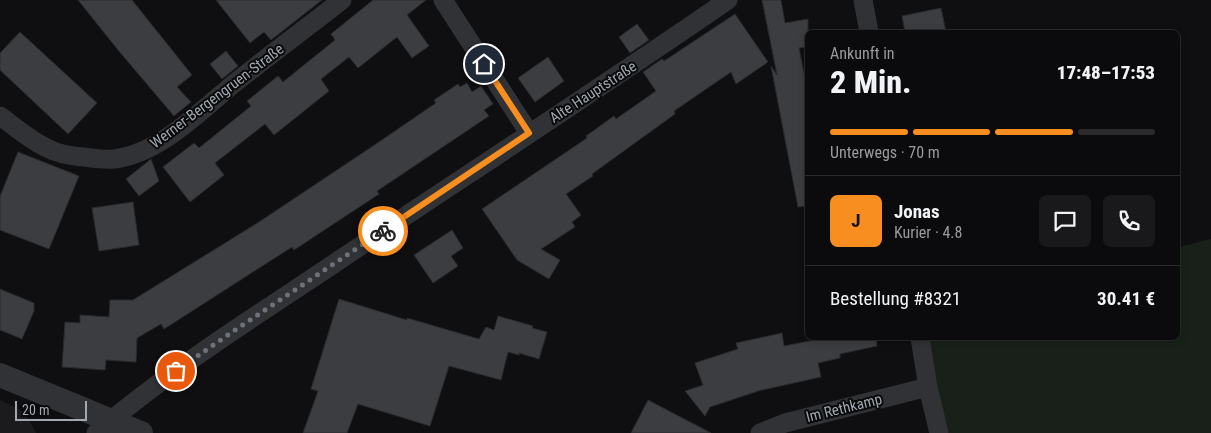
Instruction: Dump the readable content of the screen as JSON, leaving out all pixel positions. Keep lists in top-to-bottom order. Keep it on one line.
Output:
{"streets":{"street":["Alte Hauptstraße","Werner-Bergengruen-Straße","Im Rethkamp"]},"scale_bar":"20 m","page":{"heading":["2 Min.","Ankunft in","17:48–17:53"],"panel":["Jonas","Kurier · 4.8","Bestellung #8321","30.41 €"],"bar":"Unterwegs · 70 m","round":"J","scale":"20 m"}}
